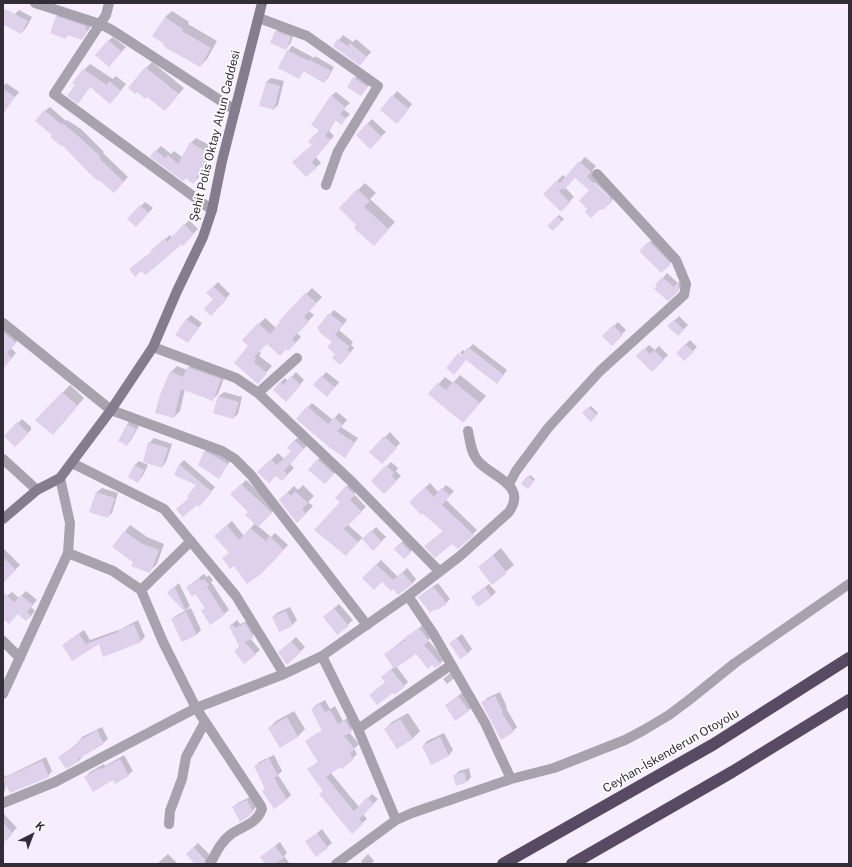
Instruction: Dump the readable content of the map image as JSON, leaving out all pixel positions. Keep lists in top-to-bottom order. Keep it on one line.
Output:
{"streets":{"highway":["Ceyhan-İskenderun Otoyolu"],"street":["Şehit Polis Oktay Altun Caddesi"]},"north":"top right"}
